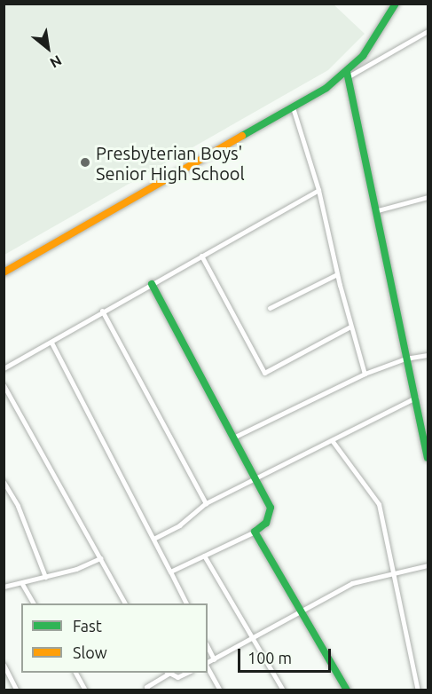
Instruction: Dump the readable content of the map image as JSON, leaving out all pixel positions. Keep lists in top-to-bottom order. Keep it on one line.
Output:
{"places":["Presbyterian Boys' Senior High School"],"legend":["Fast","Slow"],"scale_bar":"100 m","north":"bottom right"}
